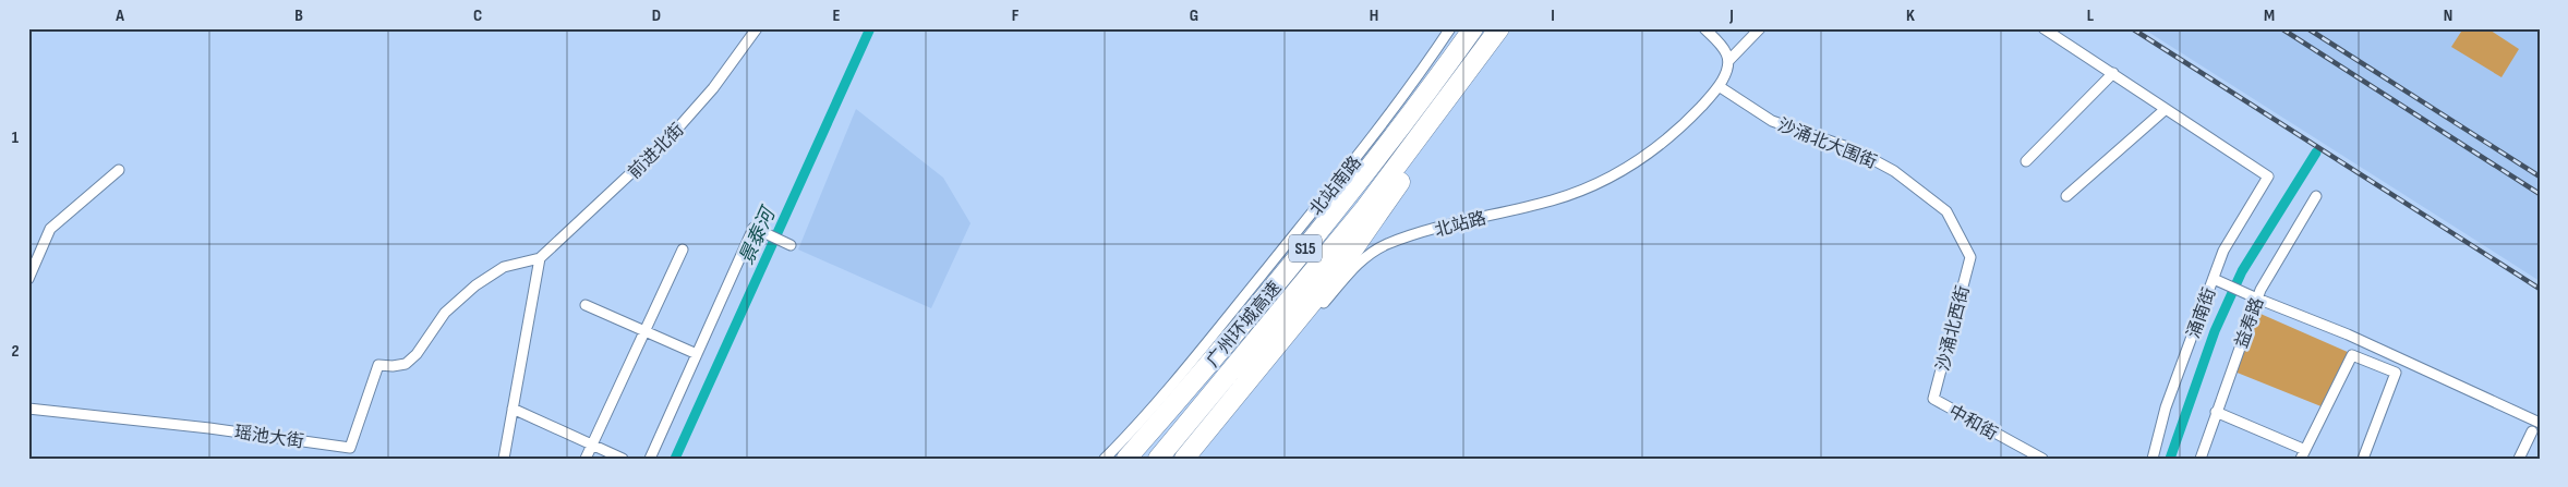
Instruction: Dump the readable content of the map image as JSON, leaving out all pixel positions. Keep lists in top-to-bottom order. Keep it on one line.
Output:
{"streets":{"highway":["S15","广州环城高速"],"street":["沙涌北大围街","前进北街","北站南路","北站路","涌南街","益寿路","沙涌北西街","中和街","瑶池大街"]},"crossings":[["沙涌北大围街","北站路"],["沙涌北大围街","沙涌北西街"],["沙涌北西街","中和街"]],"water":["景泰河"],"grid":{"columns":["A","B","C","D","E","F","G","H","I","J","K","L","M","N"],"rows":["1","2"]}}
